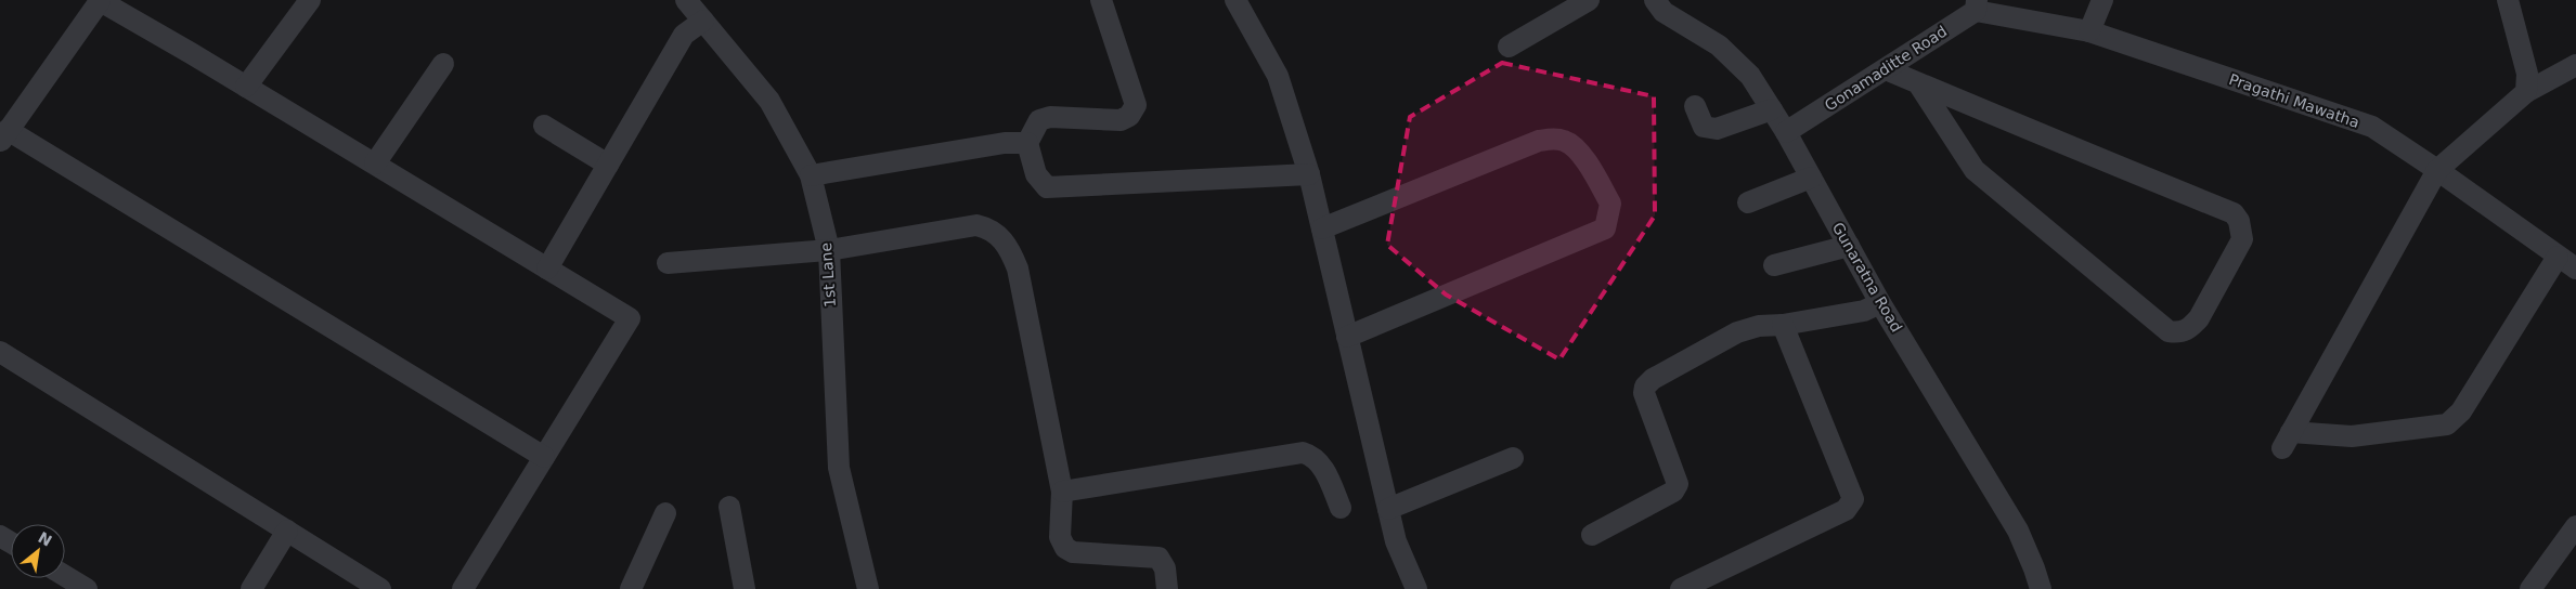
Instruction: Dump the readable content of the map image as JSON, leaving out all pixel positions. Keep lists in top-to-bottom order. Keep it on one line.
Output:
{"streets":{"street":["Gonamaditte Road","Pragathi Mawatha","1st Lane","Gunaratna Road"]},"crossings":[["Gonamaditte Road","Pragathi Mawatha"],["Gonamaditte Road","Gunaratna Road"]],"north":"top right"}
